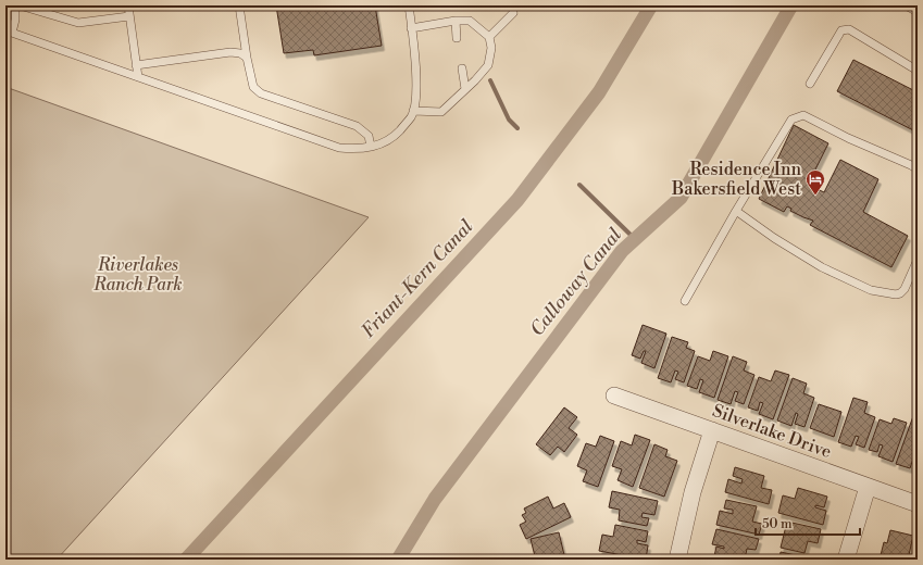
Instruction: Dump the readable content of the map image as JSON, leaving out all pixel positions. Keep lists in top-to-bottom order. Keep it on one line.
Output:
{"streets":{"street":["Silverlake Drive"]},"water":["Friant-Kern Canal","Calloway Canal"],"parks":["Riverlakes Ranch Park"],"places":{"hotel":["Residence Inn Bakersfield West"]},"scale_bar":"50 m"}
